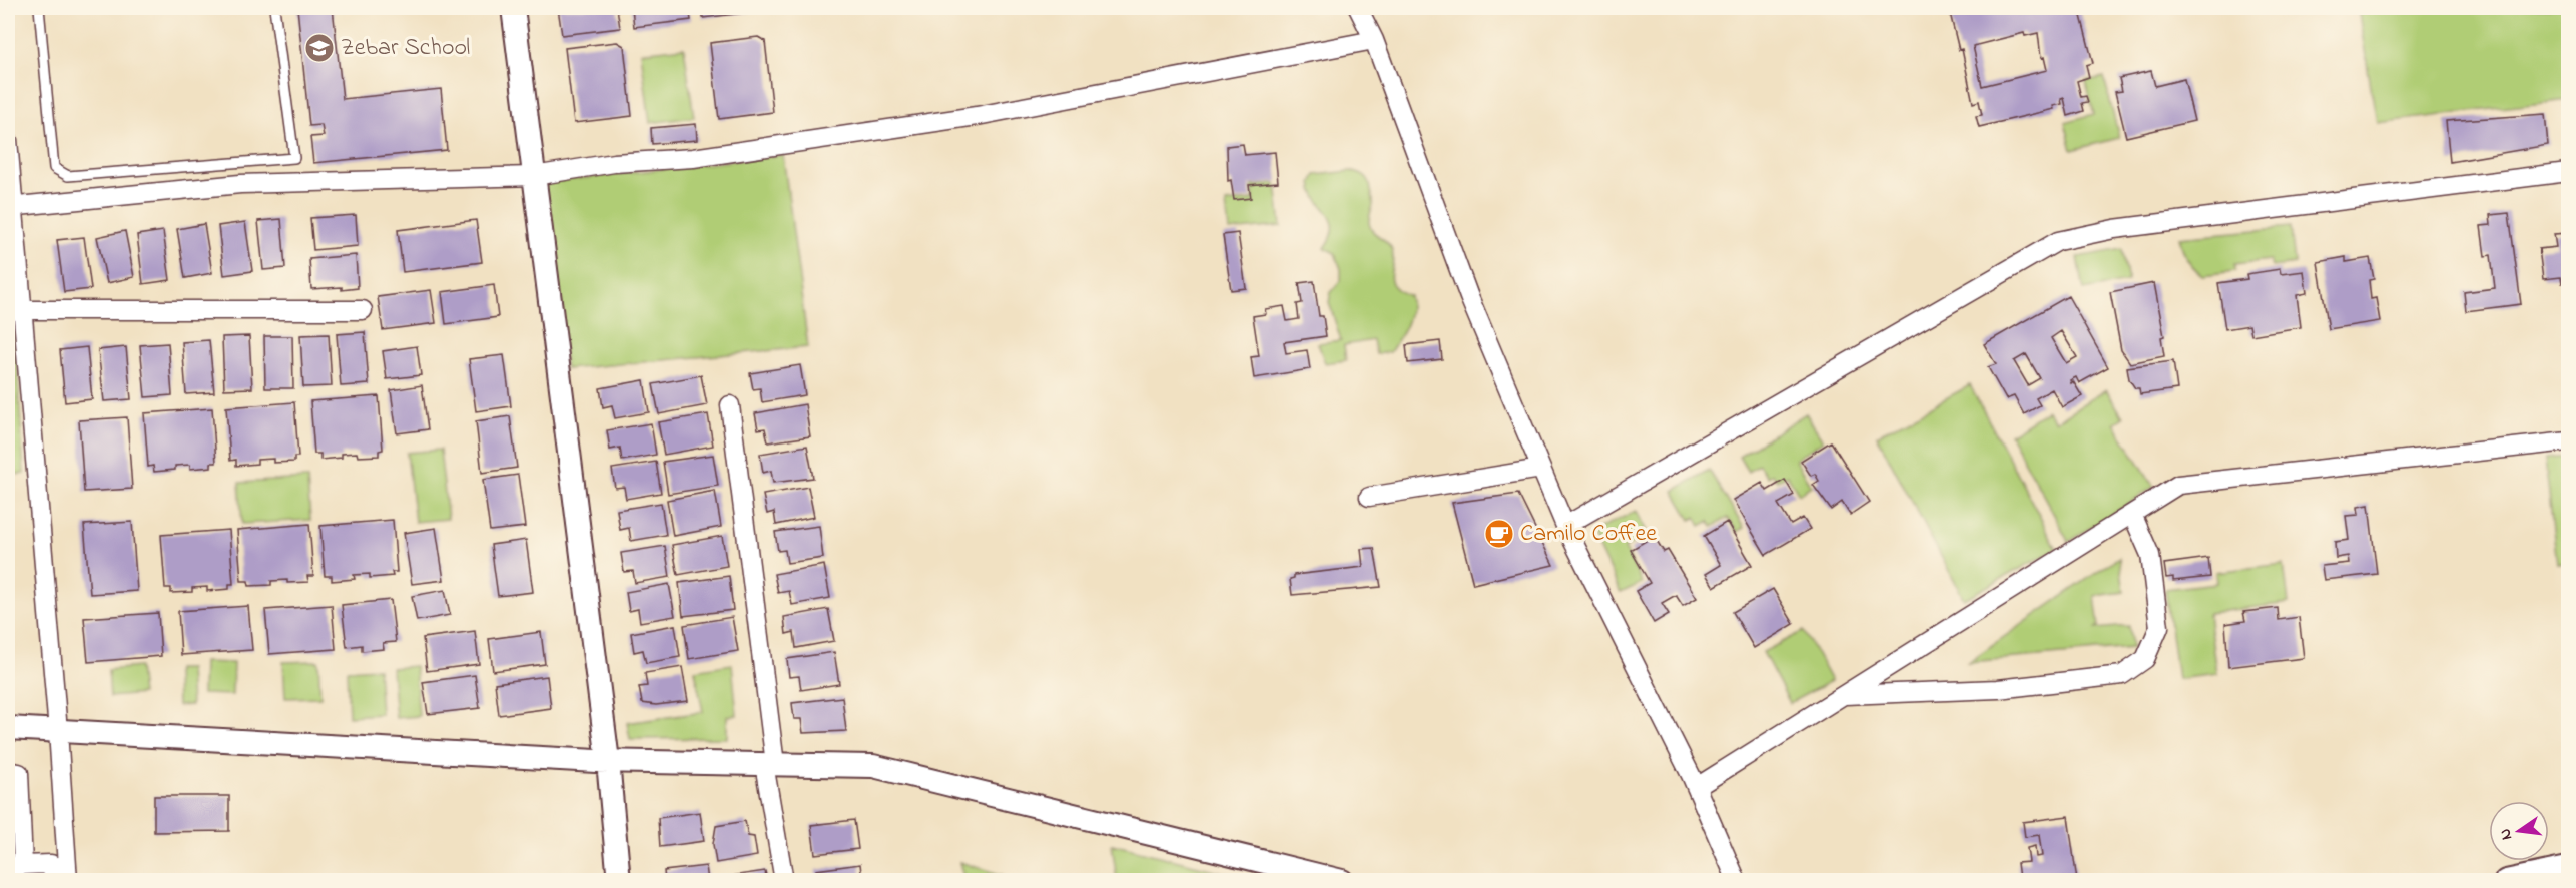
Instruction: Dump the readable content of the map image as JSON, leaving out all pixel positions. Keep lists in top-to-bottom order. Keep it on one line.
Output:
{"places":{"school or university":["Zebar School"],"cafe":["Camilo Coffee"]},"north":"left"}
